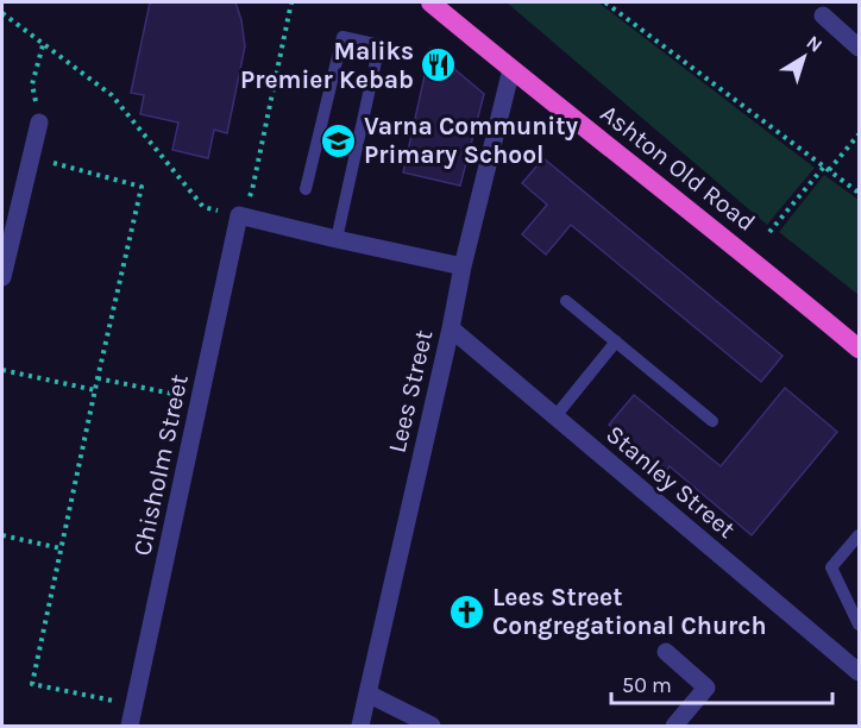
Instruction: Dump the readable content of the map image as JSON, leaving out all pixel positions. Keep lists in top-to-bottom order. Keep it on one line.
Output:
{"streets":{"highway":["Ashton Old Road"],"street":["Lees Street","Chisholm Street","Stanley Street"]},"crossings":[["Ashton Old Road","Lees Street"],["Lees Street","Stanley Street"]],"places":{"restaurant":["Maliks Premier Kebab"],"school or university":["Varna Community Primary School"],"church":["Lees Street Congregational Church"]},"scale_bar":"50 m","north":"top right"}
